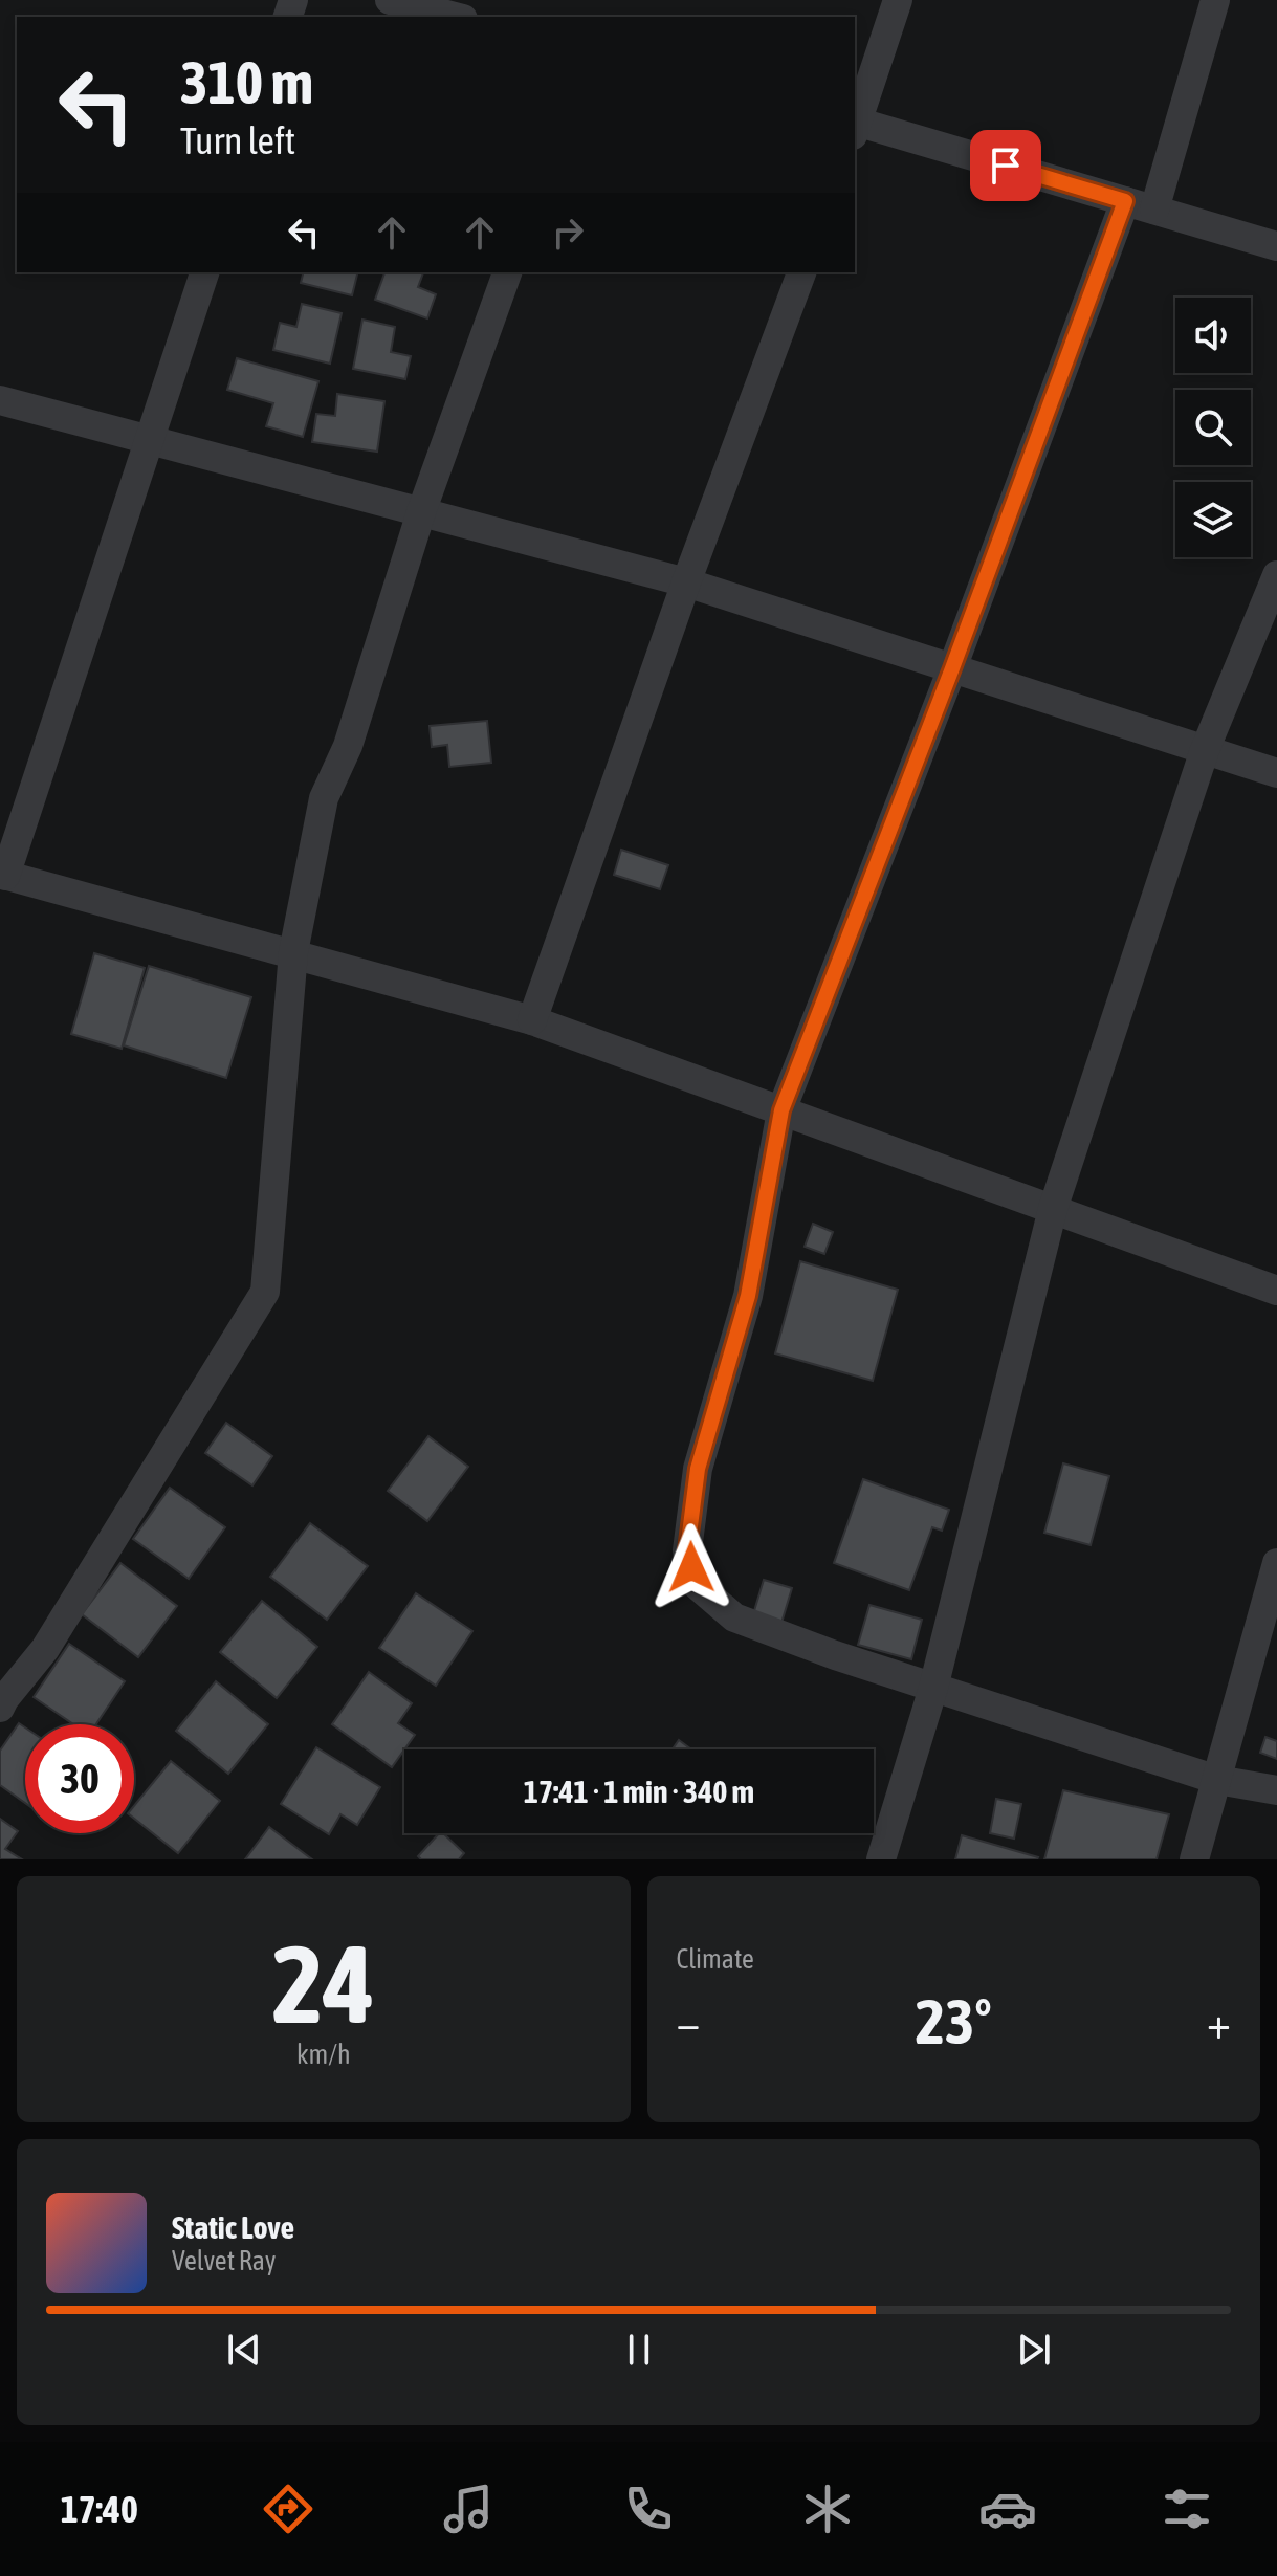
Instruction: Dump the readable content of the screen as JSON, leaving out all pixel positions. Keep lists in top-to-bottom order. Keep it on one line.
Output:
{"page":{"turn":["310 m","Turn left"],"limit":"30","trip":"17:41 · 1 min · 340 m","tile":[["24","km/h"],"Climate"],"heat":["−","23°","+"],"song":["Static Love","Velvet Ray"],"tabs":"17:40"}}
